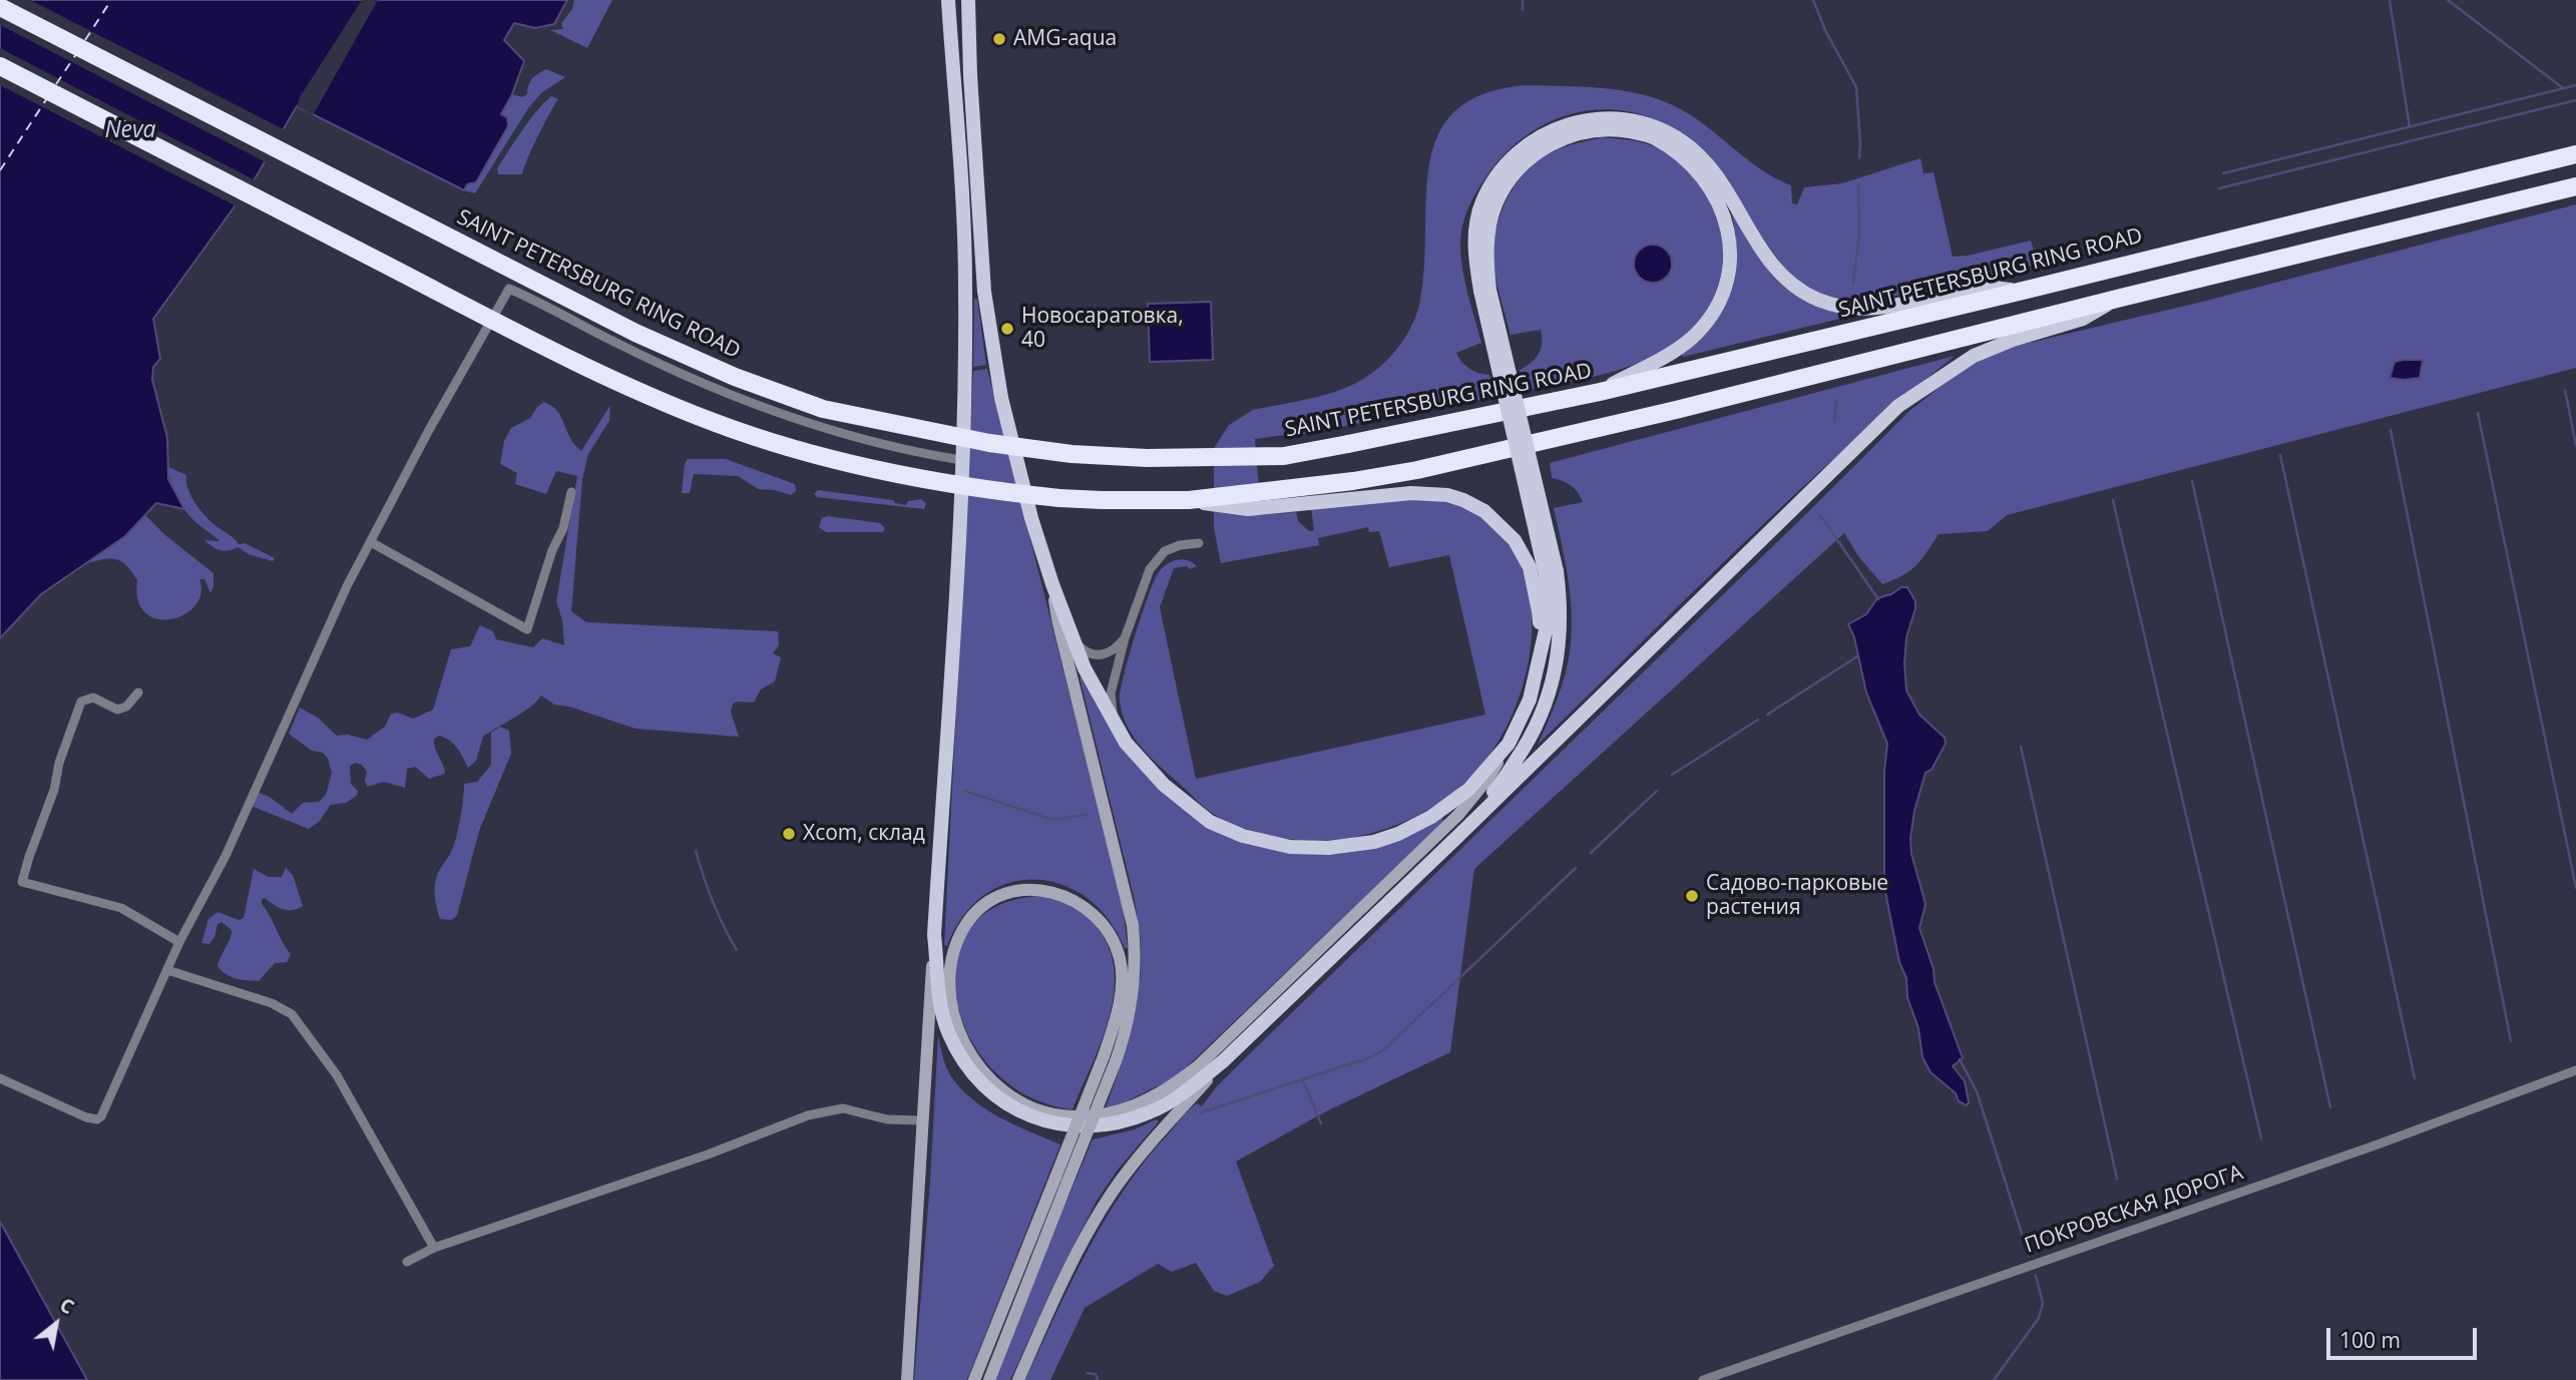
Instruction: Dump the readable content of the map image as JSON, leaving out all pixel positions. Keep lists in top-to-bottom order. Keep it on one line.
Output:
{"streets":{"highway":["SAINT PETERSBURG RING ROAD"],"street":["ПОКРОВСКАЯ ДОРОГА"]},"water":["Neva"],"places":["AMG-aqua","Новосаратовка, 40","Xсom, склад","Садово-парковые растения"],"scale_bar":"100 m","north":"top right"}
